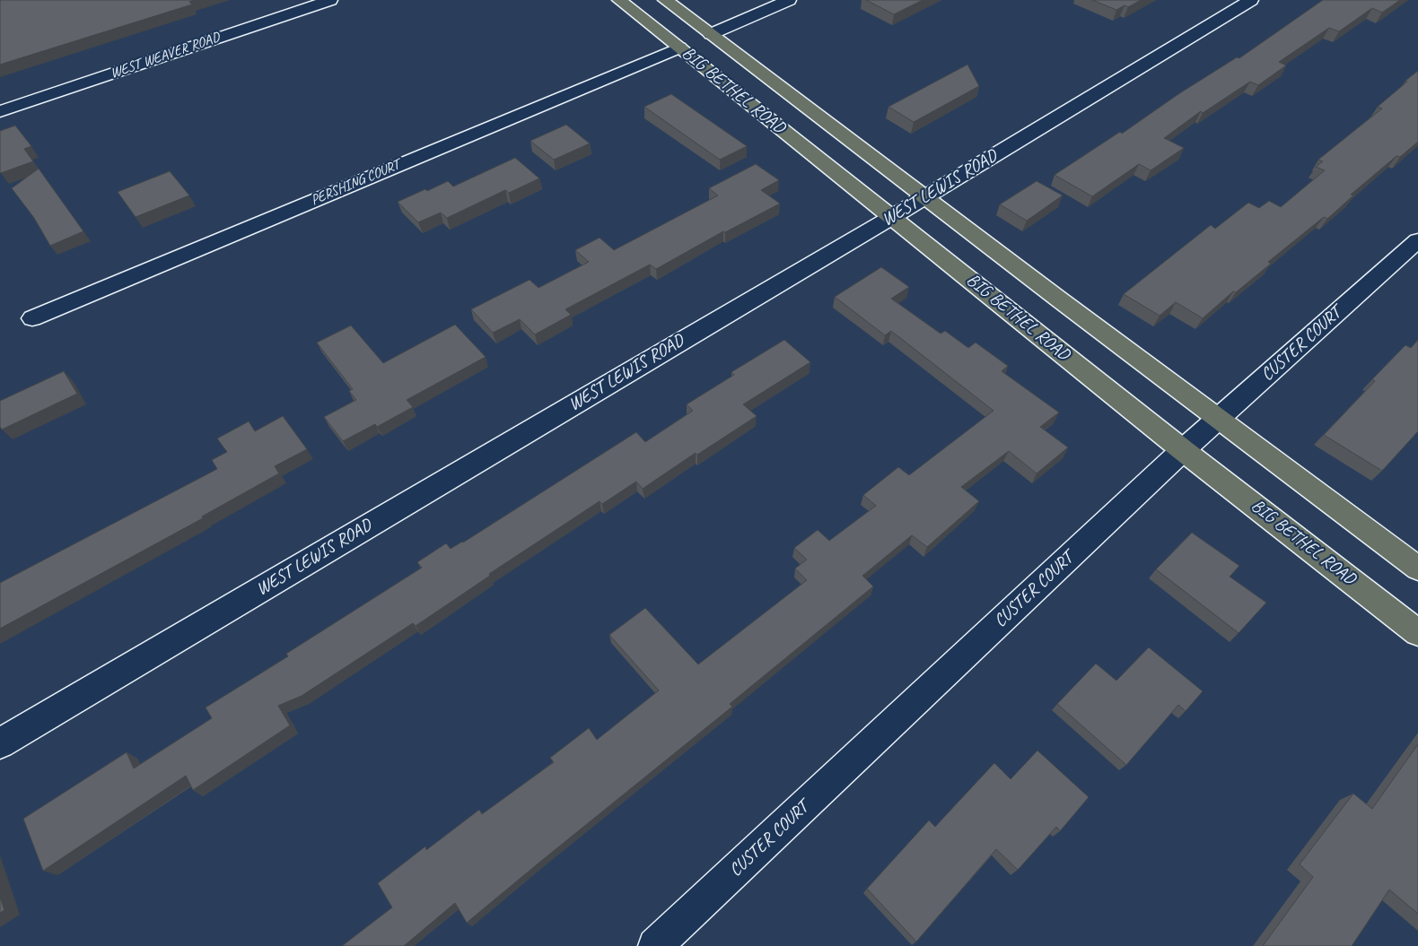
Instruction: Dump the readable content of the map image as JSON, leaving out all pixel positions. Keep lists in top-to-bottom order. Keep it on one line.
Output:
{"streets":{"main road":["BIG BETHEL ROAD"],"street":["WEST WEAVER ROAD","PERSHING COURT","WEST LEWIS ROAD","CUSTER COURT"]},"crossings":[["BIG BETHEL ROAD","PERSHING COURT"],["BIG BETHEL ROAD","WEST LEWIS ROAD"],["BIG BETHEL ROAD","CUSTER COURT"]]}
